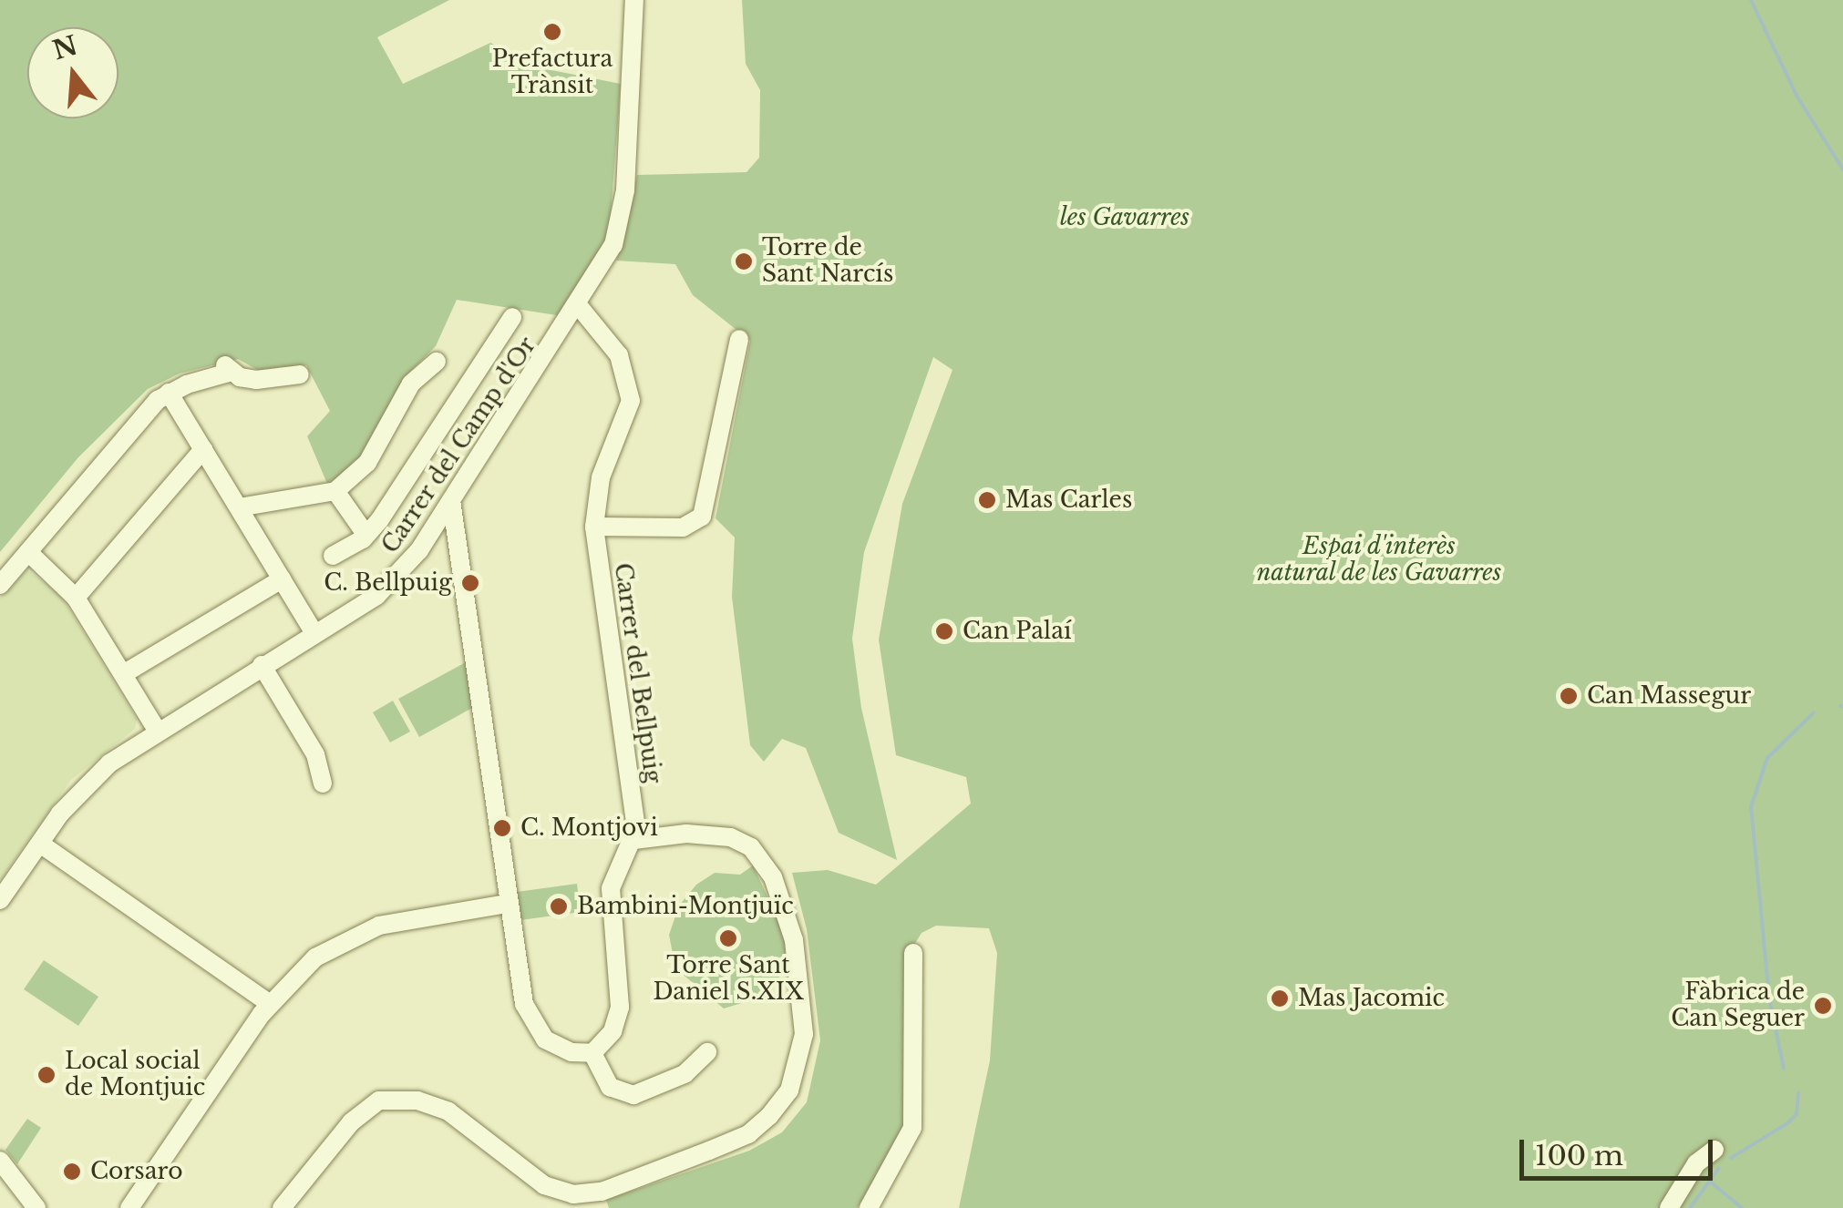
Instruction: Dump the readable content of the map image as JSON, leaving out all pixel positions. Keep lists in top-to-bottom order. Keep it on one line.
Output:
{"streets":{"street":["Carrer del Camp d'Or","Carrer del Bellpuig"]},"crossings":[["Carrer del Camp d'Or","Carrer del Bellpuig"]],"parks":["les Gavarres","Espai d'interès natural de les Gavarres"],"places":["Prefactura Trànsit","Torre de Sant Narcís","Mas Carles","C. Bellpuig","Can Palaí","Can Massegur","C. Montjovi","Bambini-Montjuïc","Torre Sant Daniel S.XIX","Mas Jacomic","Fàbrica de Can Seguer","Local social de Montjuic","Corsaro"],"scale_bar":"100 m","north":"top"}
